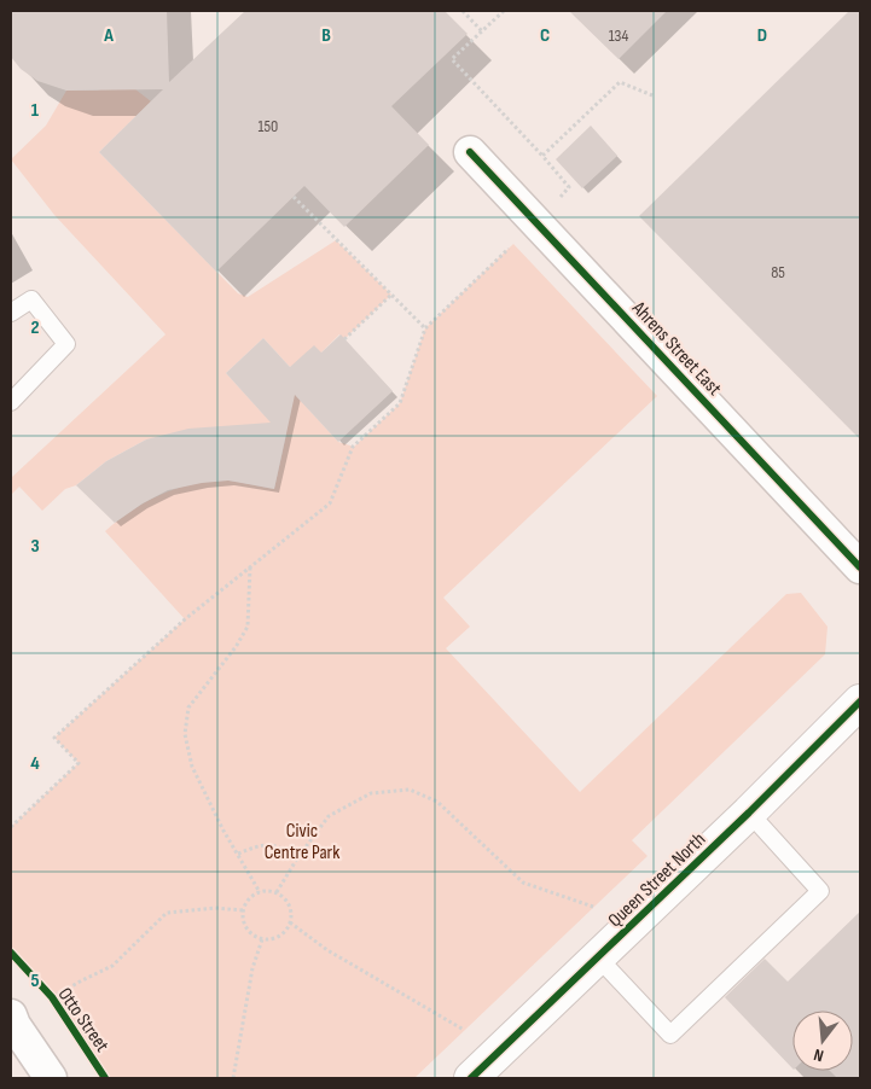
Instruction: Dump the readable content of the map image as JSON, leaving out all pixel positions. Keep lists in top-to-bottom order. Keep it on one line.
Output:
{"streets":{"street":["Ahrens Street East","Queen Street North"],"cycle path":["Otto Street"]},"parks":["Civic Centre Park"],"house_numbers":["134","150","85"],"north":"bottom","grid":{"columns":["A","B","C","D"],"rows":["1","2","3","4","5"]}}
